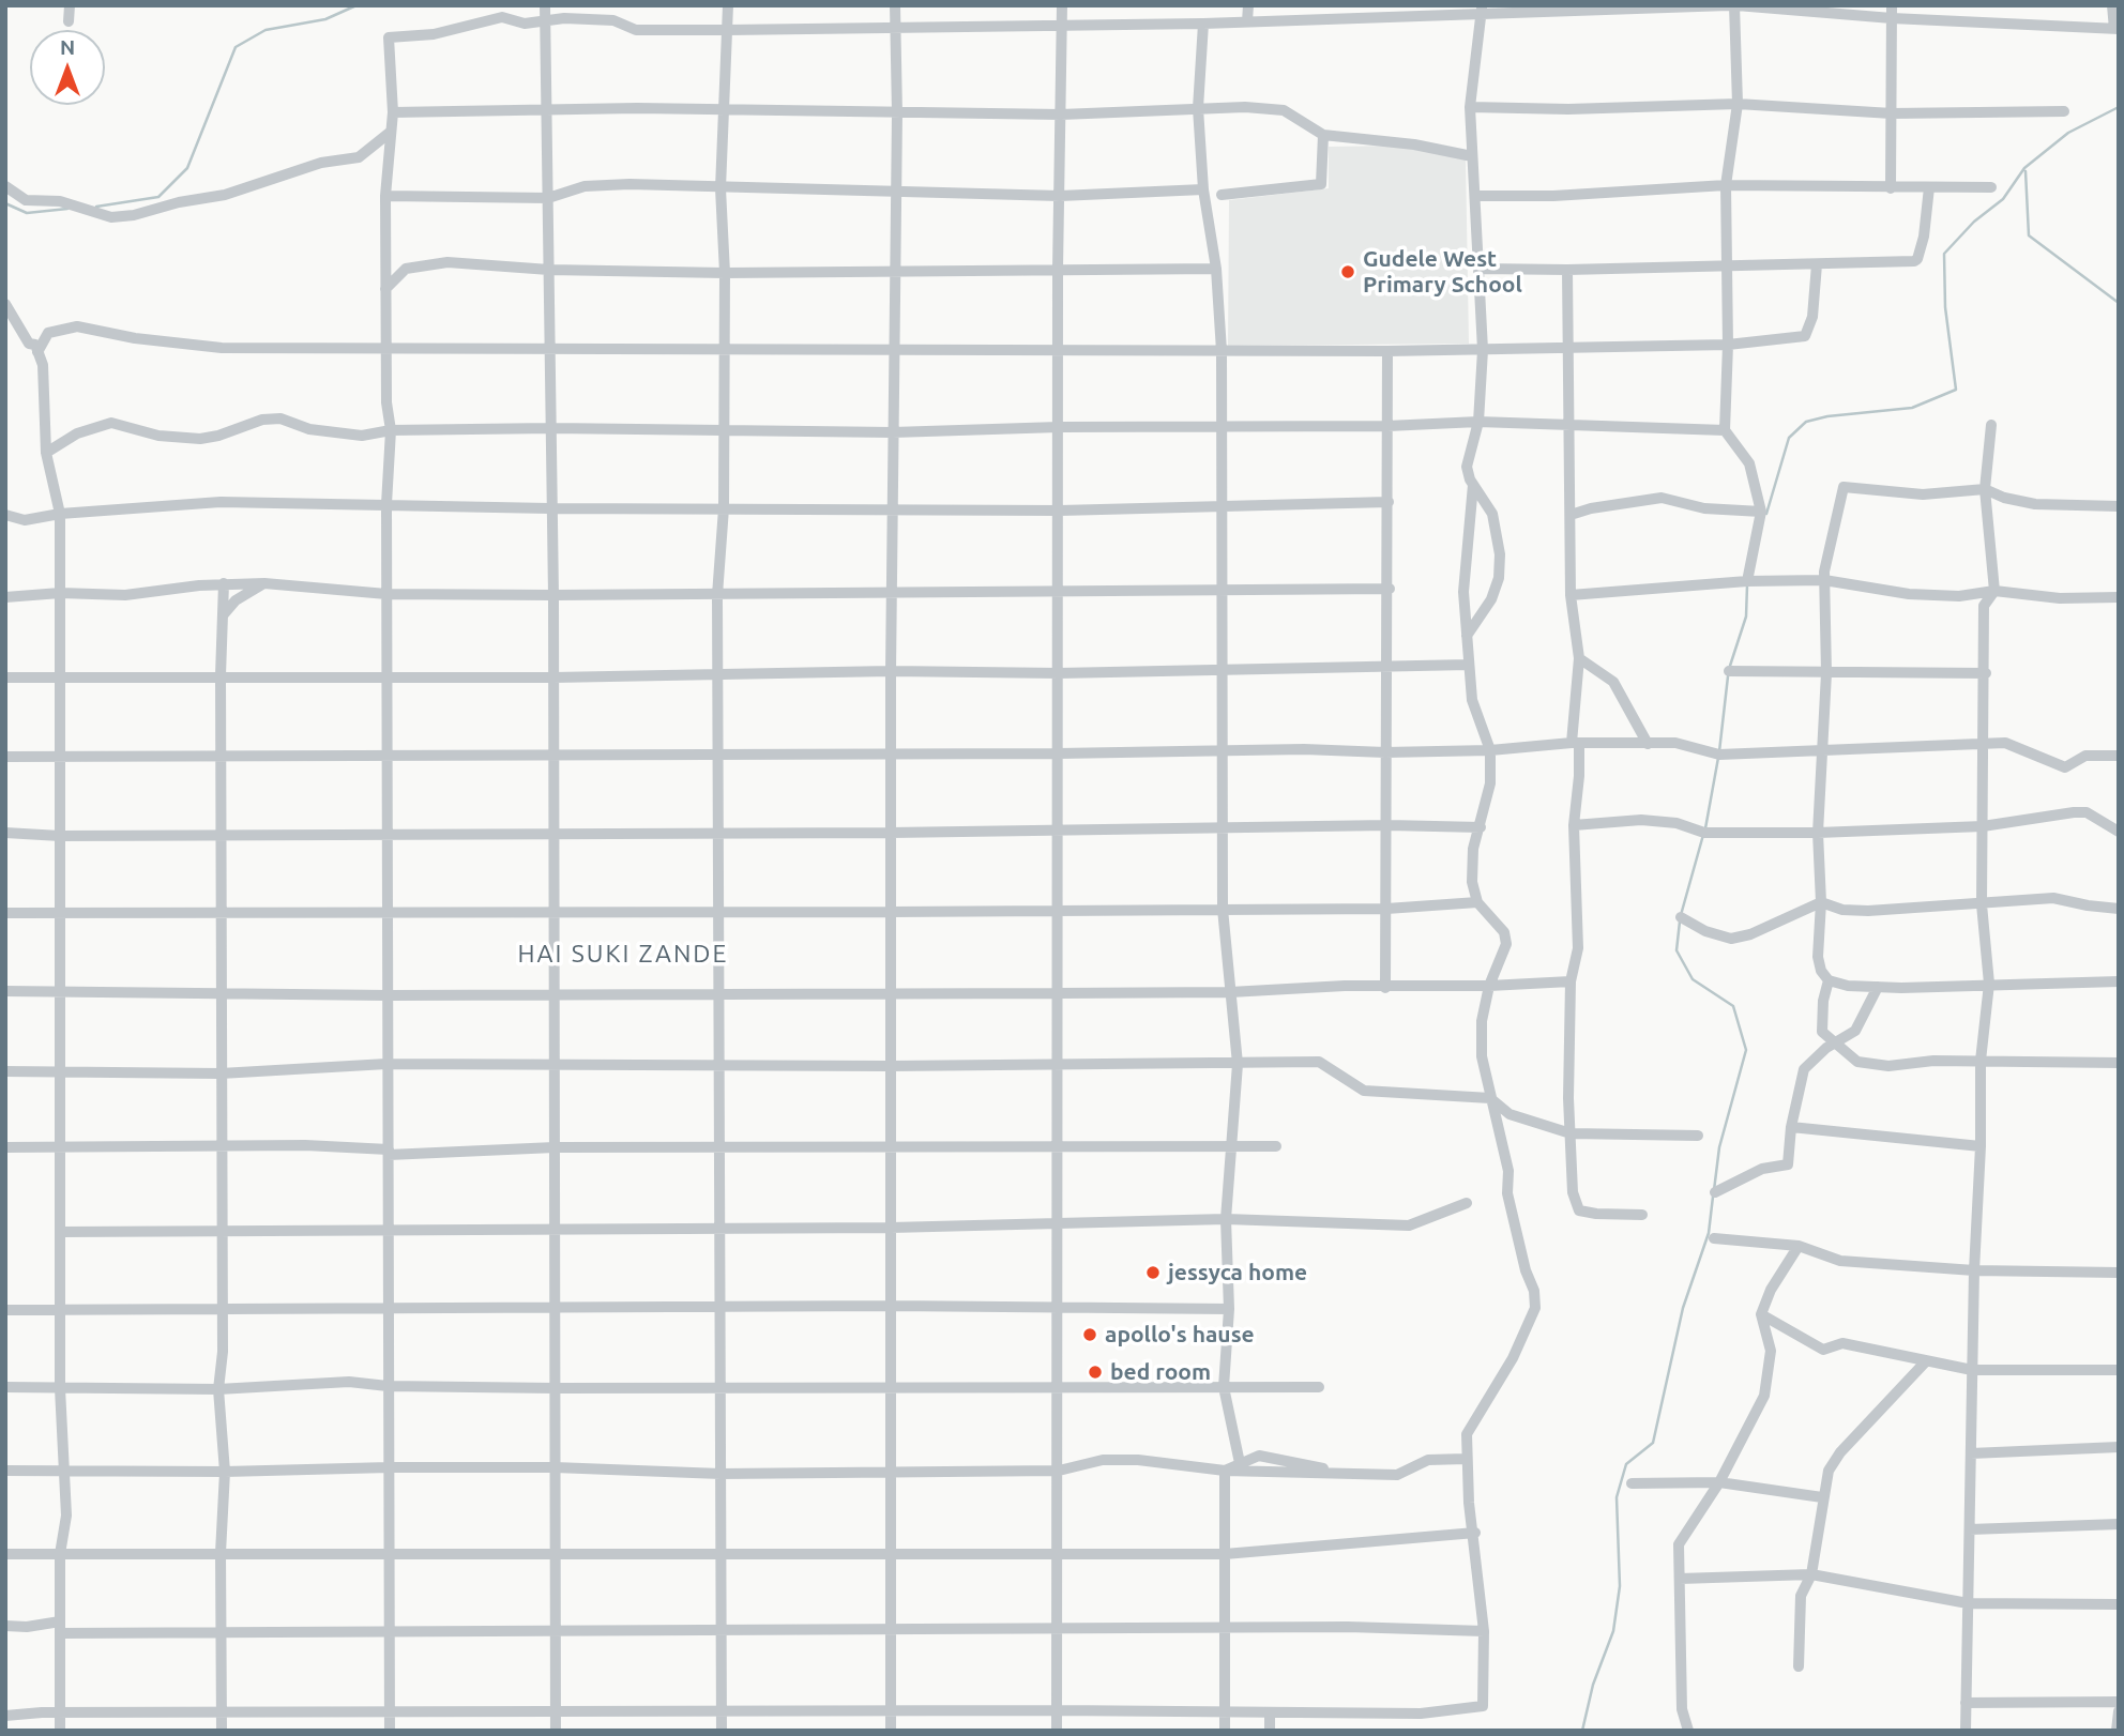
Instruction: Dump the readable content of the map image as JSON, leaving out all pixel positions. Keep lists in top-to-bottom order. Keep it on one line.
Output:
{"districts":["HAI SUKI ZANDE"],"places":["Gudele West Primary School","jessyca home","apollo's hause","bed room"],"north":"top"}
